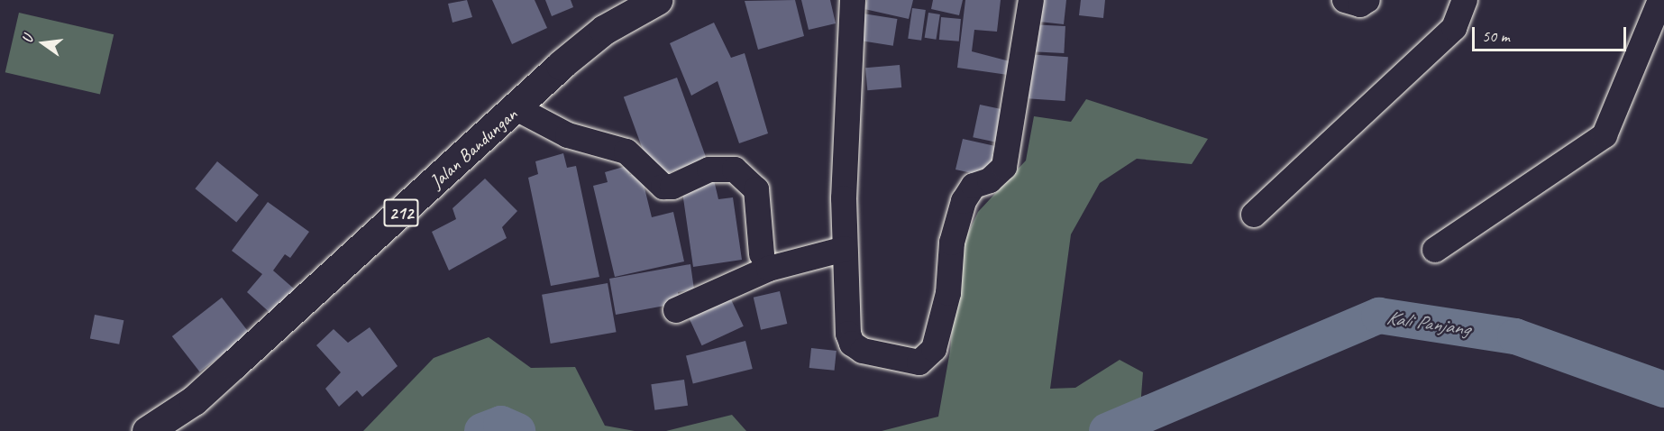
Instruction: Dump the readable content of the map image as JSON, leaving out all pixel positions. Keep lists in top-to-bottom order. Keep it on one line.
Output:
{"streets":{"main road":["Jalan Bandungan","212"]},"water":["Kali Panjang"],"scale_bar":"50 m","north":"left"}
